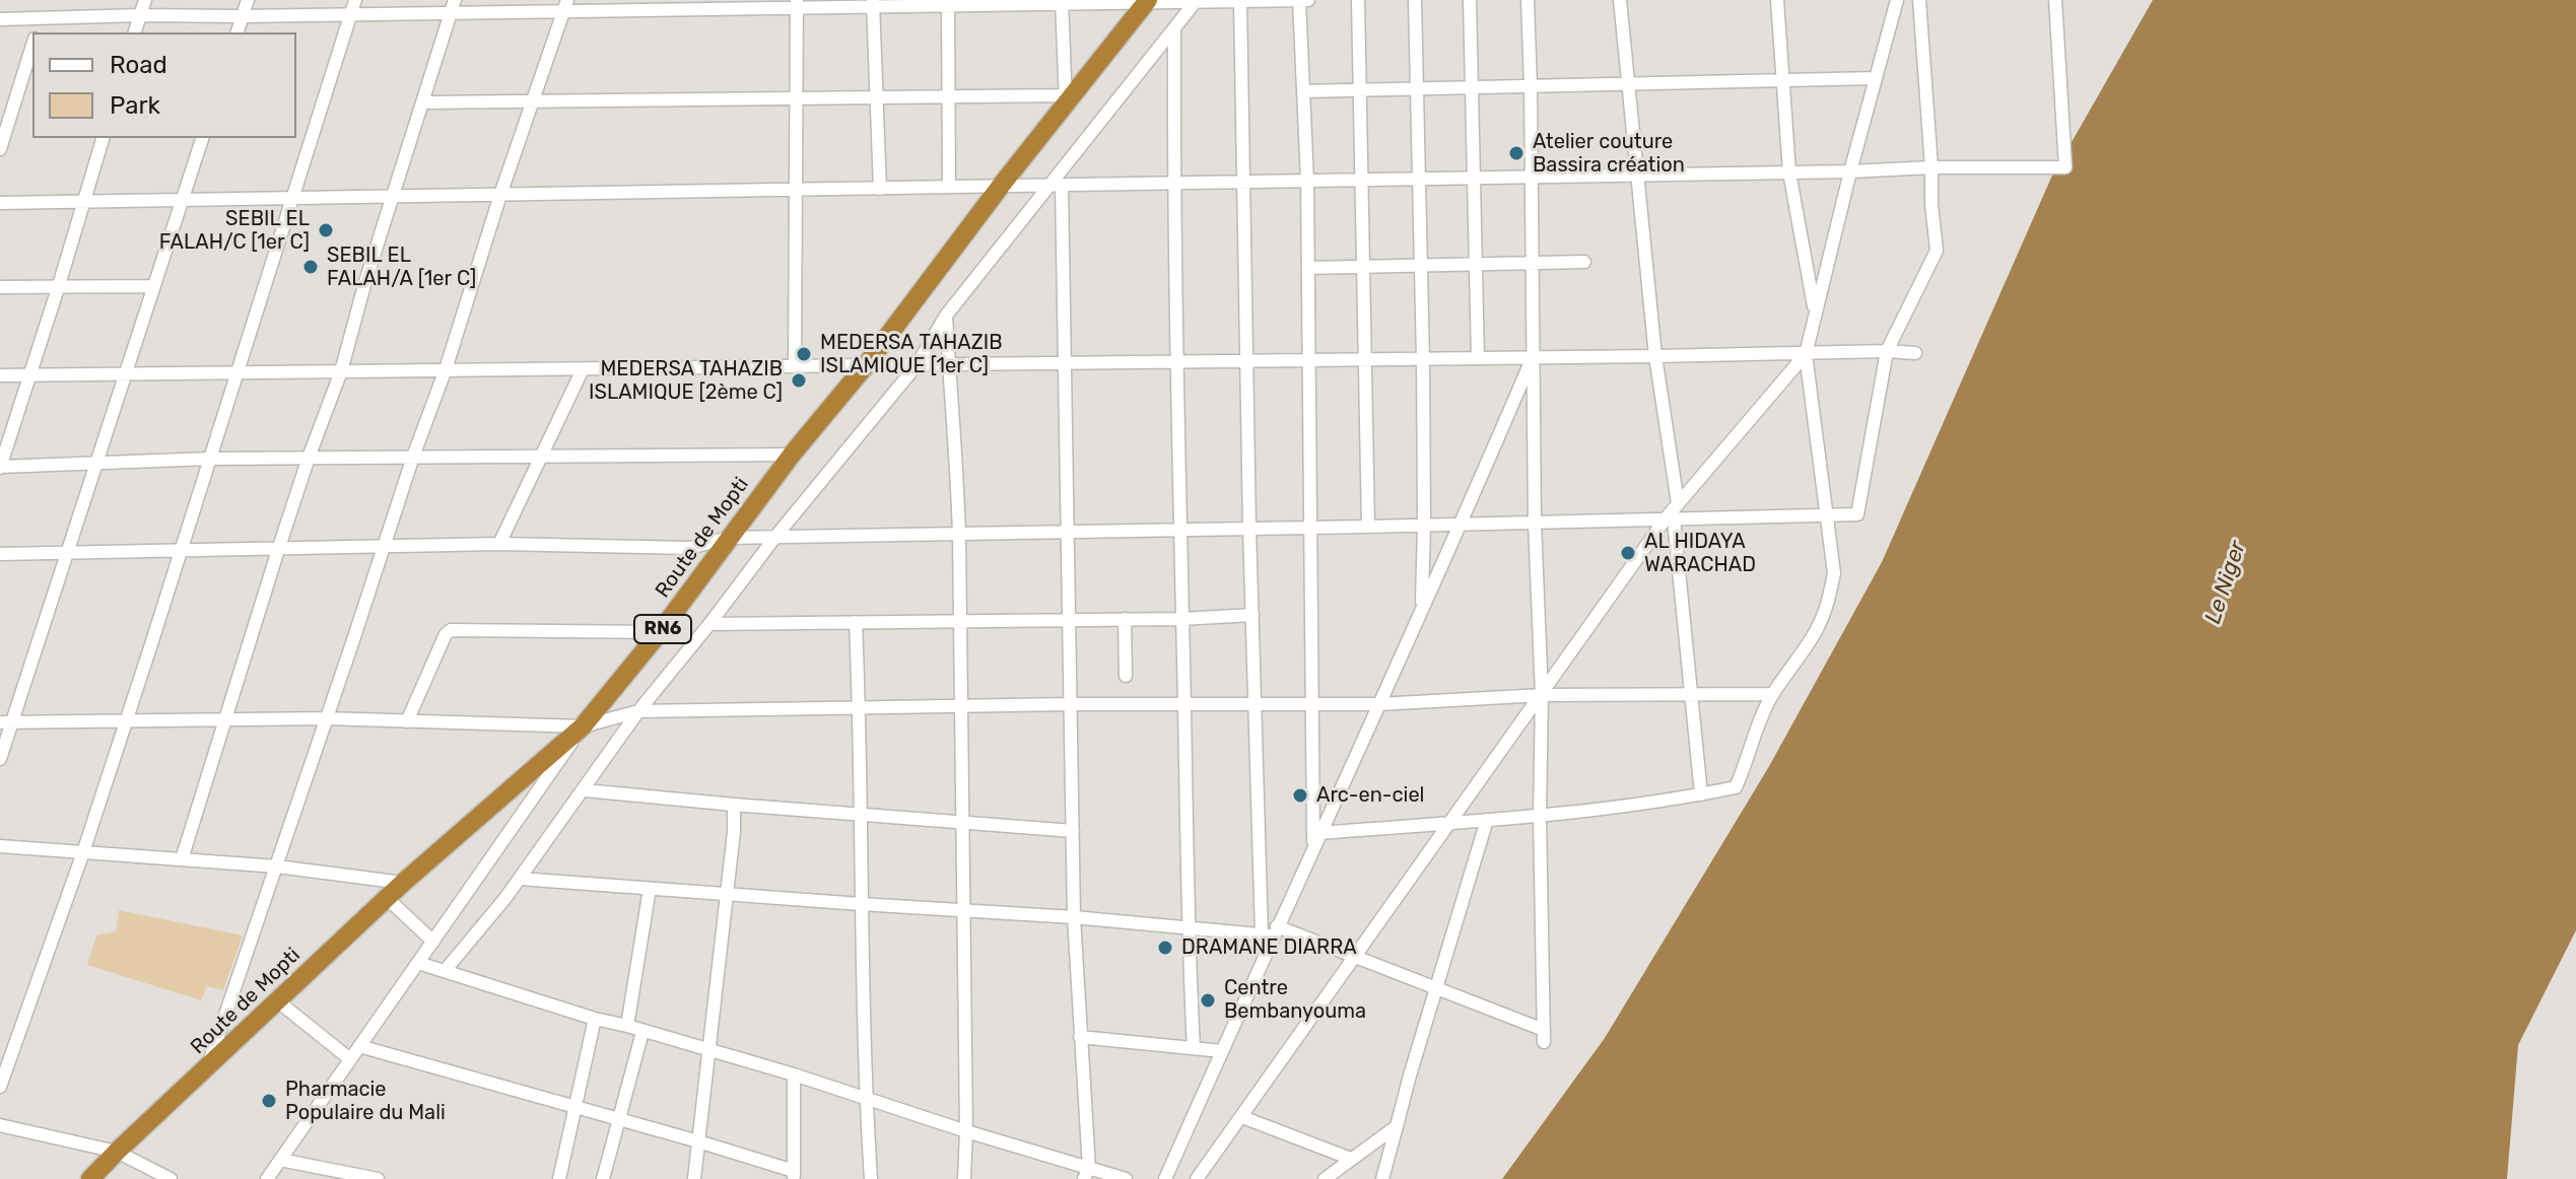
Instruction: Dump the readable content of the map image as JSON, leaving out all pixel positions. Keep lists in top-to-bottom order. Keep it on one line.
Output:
{"streets":{"highway":["Route de Mopti","RN6"]},"water":["Le Niger"],"places":["Atelier couture Bassira création","SEBIL EL FALAH/C [1er C]","SEBIL EL FALAH/A [1er C]","MEDERSA TAHAZIB ISLAMIQUE [1er C]","MEDERSA TAHAZIB ISLAMIQUE [2ème C]","AL HIDAYA WARACHAD","Arc-en-ciel","DRAMANE DIARRA","Centre Bembanyouma","Pharmacie Populaire du Mali"],"legend":["Road","Park"]}
